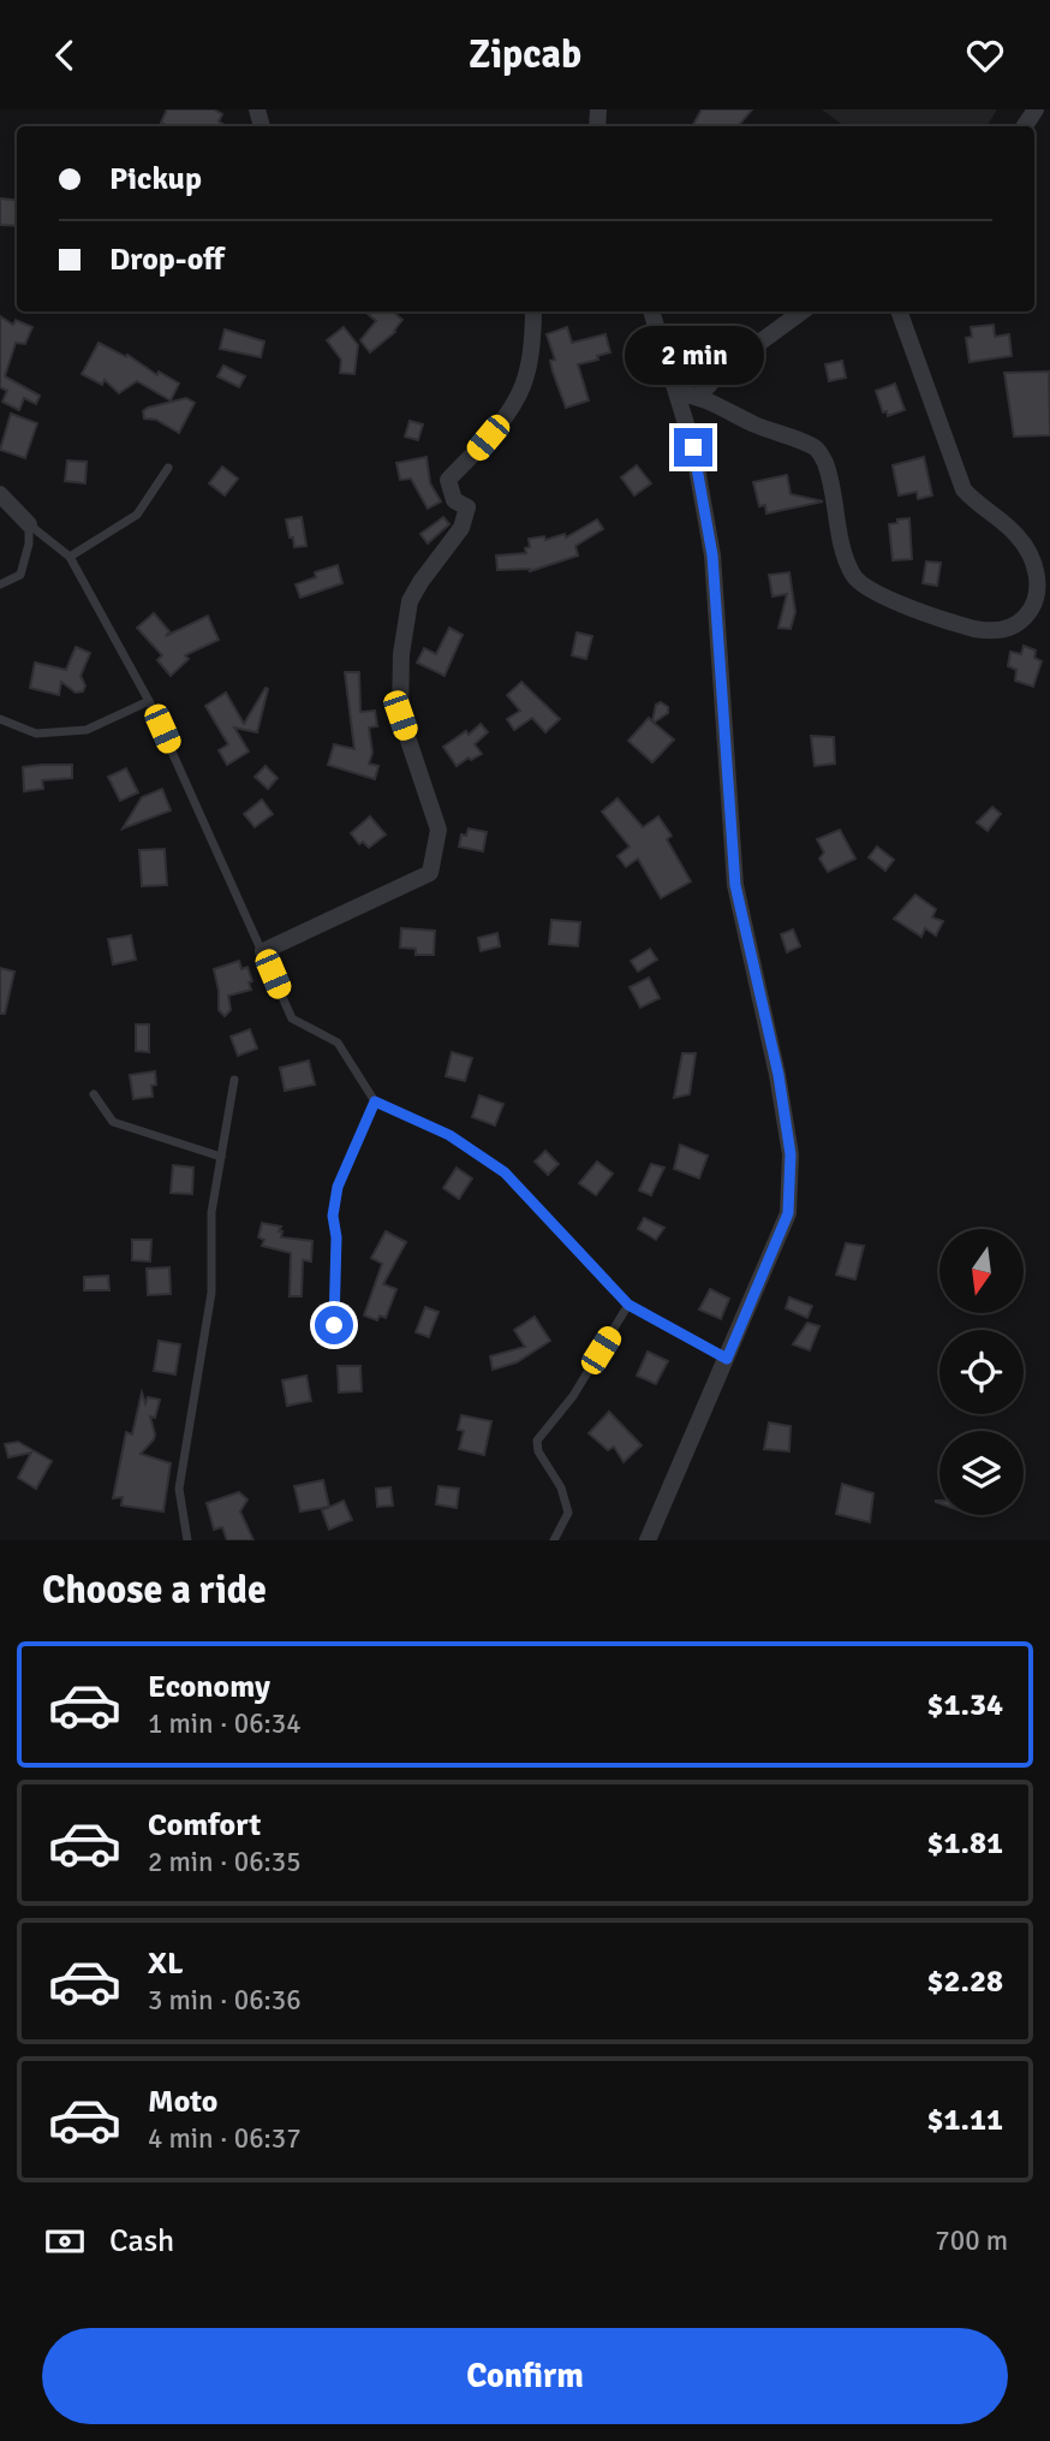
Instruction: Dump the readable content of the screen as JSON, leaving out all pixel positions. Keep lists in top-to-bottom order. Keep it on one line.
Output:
{"north":"bottom","page":{"header":"Zipcab","banner":["Pickup","Drop-off"],"bubble":"2 min","heading":"Choose a ride","list":[{"name":"Economy","note":"1 min · 06:34","value":"$1.34"},{"name":"Comfort","note":"2 min · 06:35","value":"$1.81"},{"name":"XL","note":"3 min · 06:36","value":"$2.28"},{"name":"Moto","note":"4 min · 06:37","value":"$1.11"}],"pay":["Cash","700 m"],"buttons":"Confirm"}}
